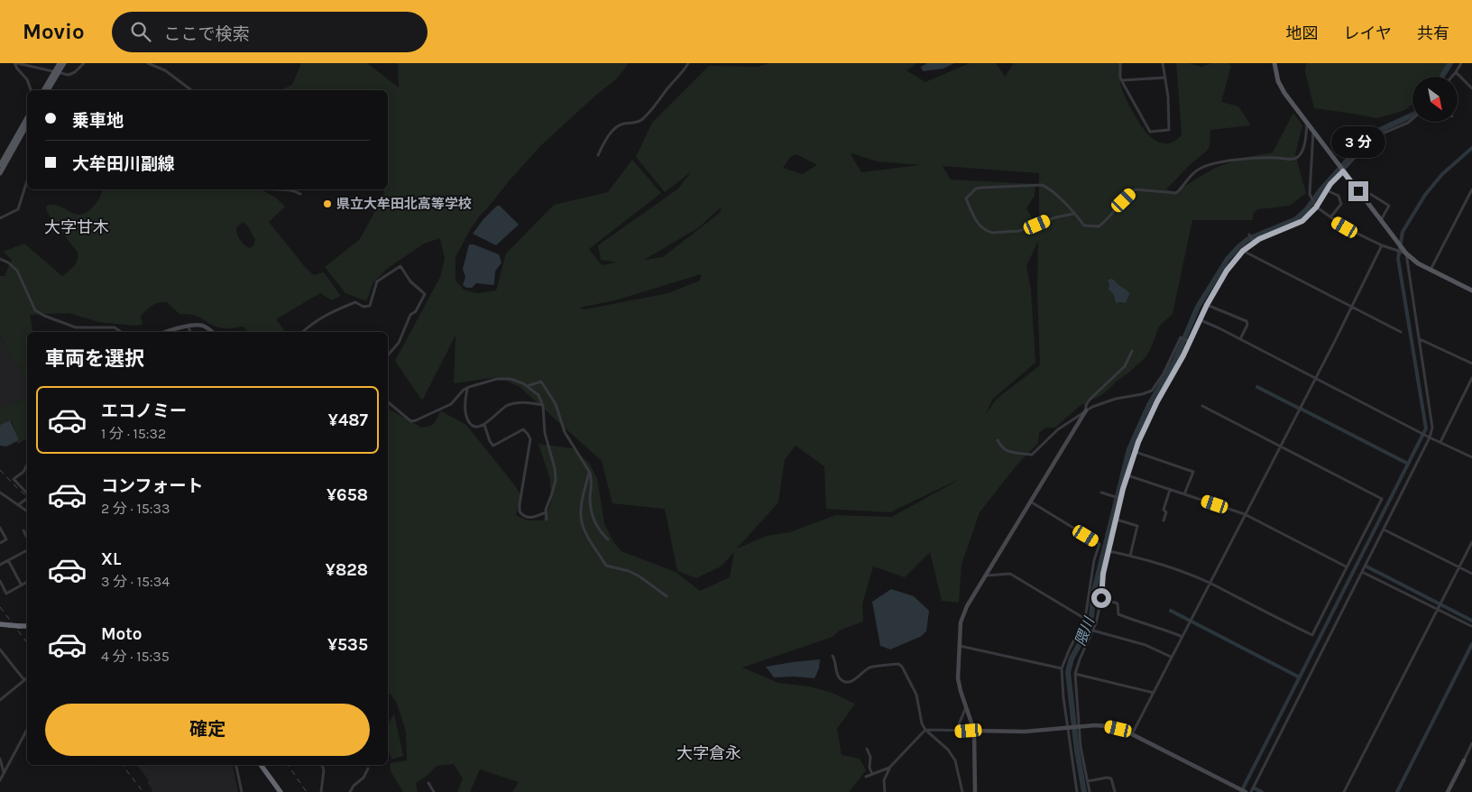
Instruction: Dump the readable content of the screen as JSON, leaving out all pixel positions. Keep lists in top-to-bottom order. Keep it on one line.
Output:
{"districts":["大字甘木","大字倉永"],"water":["隈川"],"places":["県立大牟田北高等学校"],"north":"bottom right","page":{"header":"Movio","search":"ここで検索","nav":["地図","レイヤ","共有"],"banner":["乗車地","大牟田川副線"],"bubble":"3 分","heading":"車両を選択","list":[{"name":"エコノミー","note":"1 分 · 15:32","value":"¥487"},{"name":"コンフォート","note":"2 分 · 15:33","value":"¥658"},{"name":"XL","note":"3 分 · 15:34","value":"¥828"},{"name":"Moto","note":"4 分 · 15:35","value":"¥535"}],"buttons":"確定"}}
